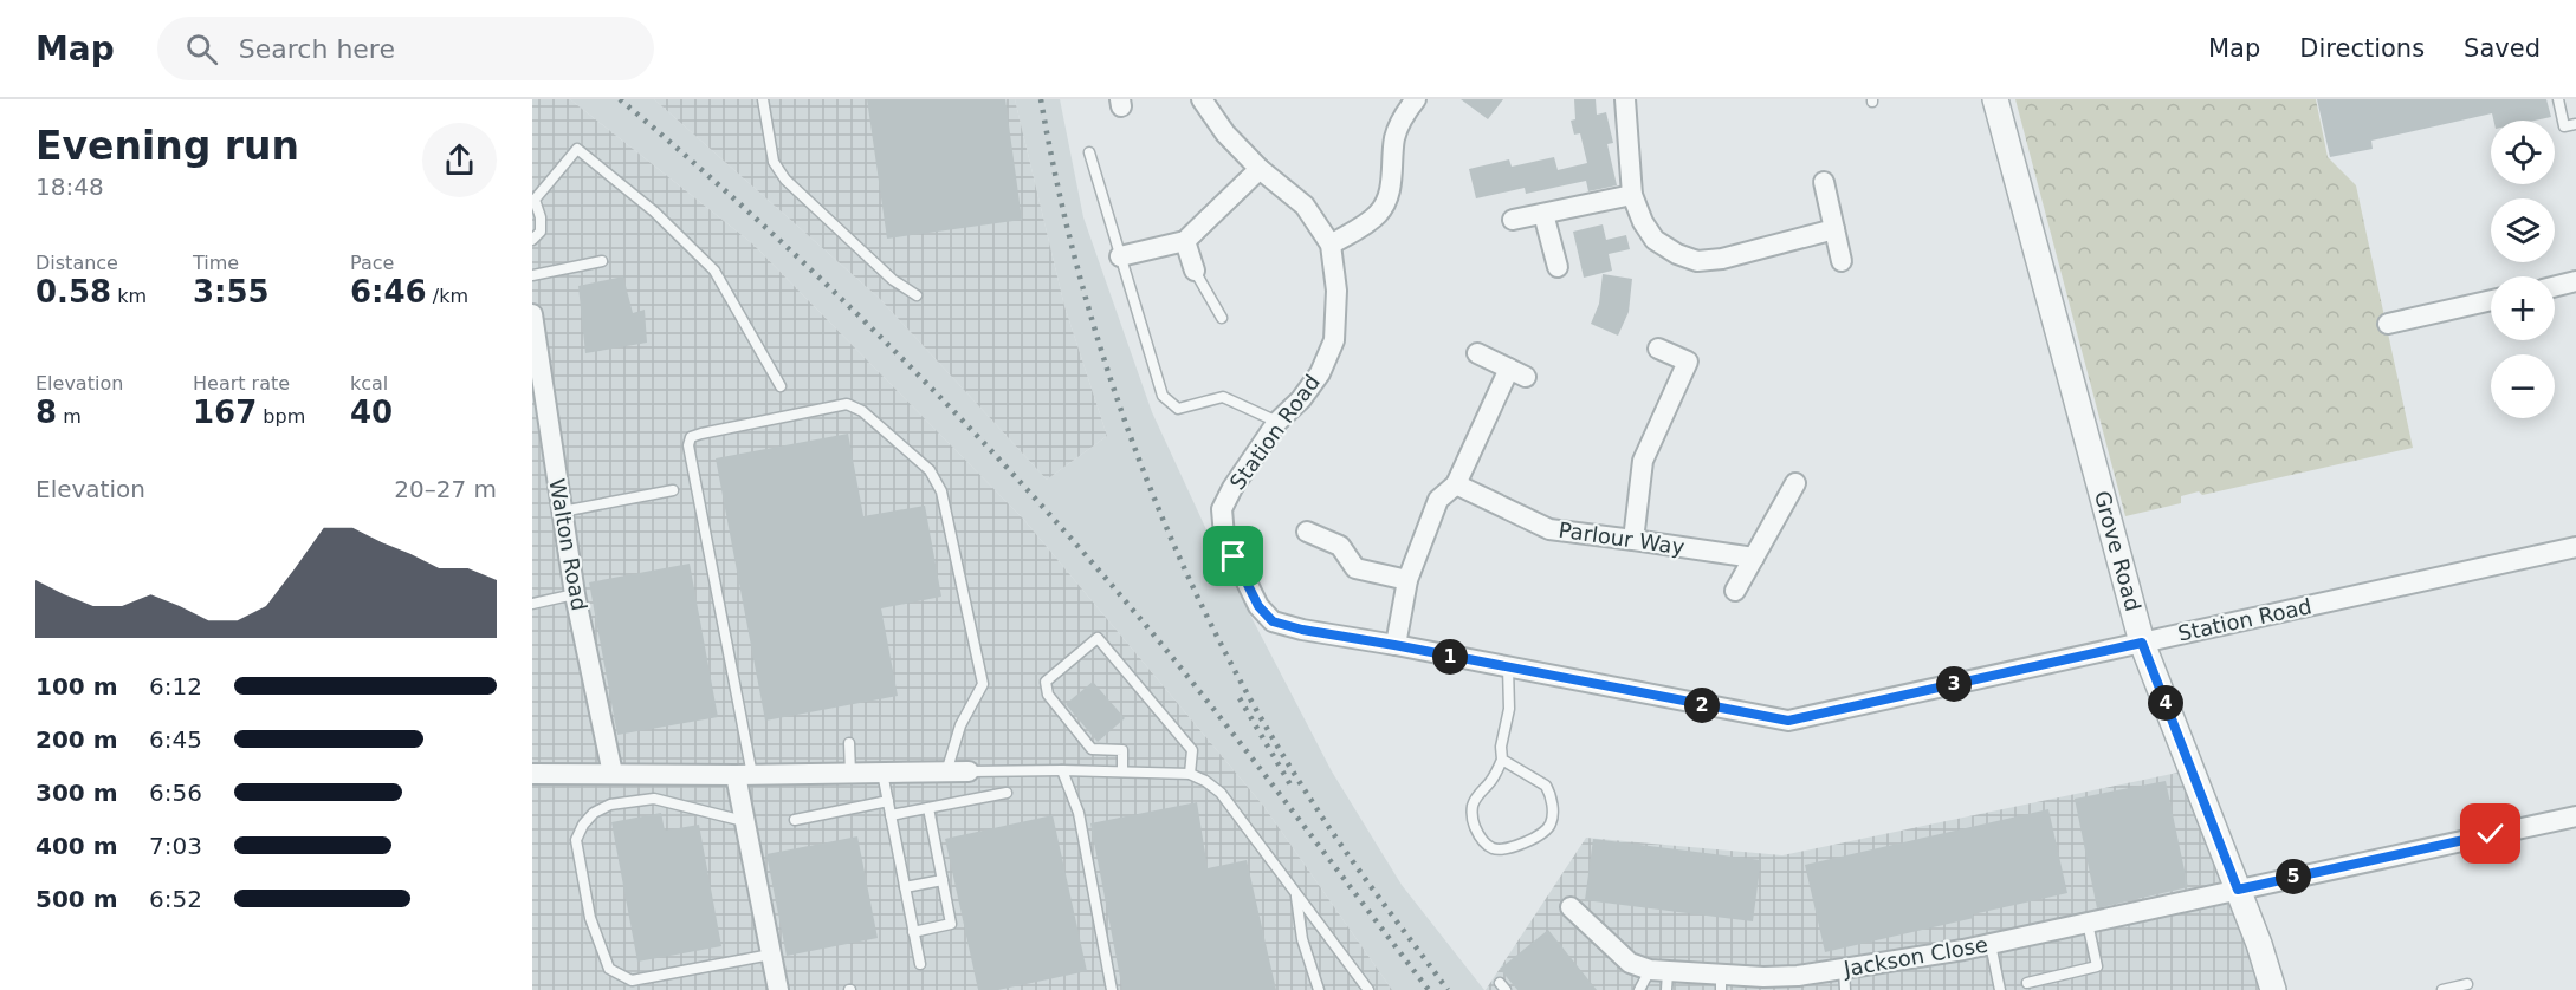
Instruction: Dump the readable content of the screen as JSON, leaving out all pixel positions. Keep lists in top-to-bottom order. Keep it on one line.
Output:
{"streets":{"street":["Station Road","Parlour Way","Walton Road","Grove Road","Jackson Close"]},"crossings":[["Station Road","Grove Road"],["Grove Road","Jackson Close"]],"page":{"header":"Map","search":"Search here","nav":["Map","Directions","Saved"],"heading":["Evening run","18:48"],"map_buttons":["+","−"],"stats":[["Distance","0.58 km"],["Time","3:55"],["Pace","6:46 /km"],["Elevation","8 m"],["Heart rate","167 bpm"],["kcal","40"]],"chart":["Elevation","20–27 m"],"pins":["1","3","4","2","5"],"list":[{"name":"100 m","note":"6:12"},{"name":"200 m","note":"6:45"},{"name":"300 m","note":"6:56"},{"name":"400 m","note":"7:03"},{"name":"500 m","note":"6:52"}]}}
